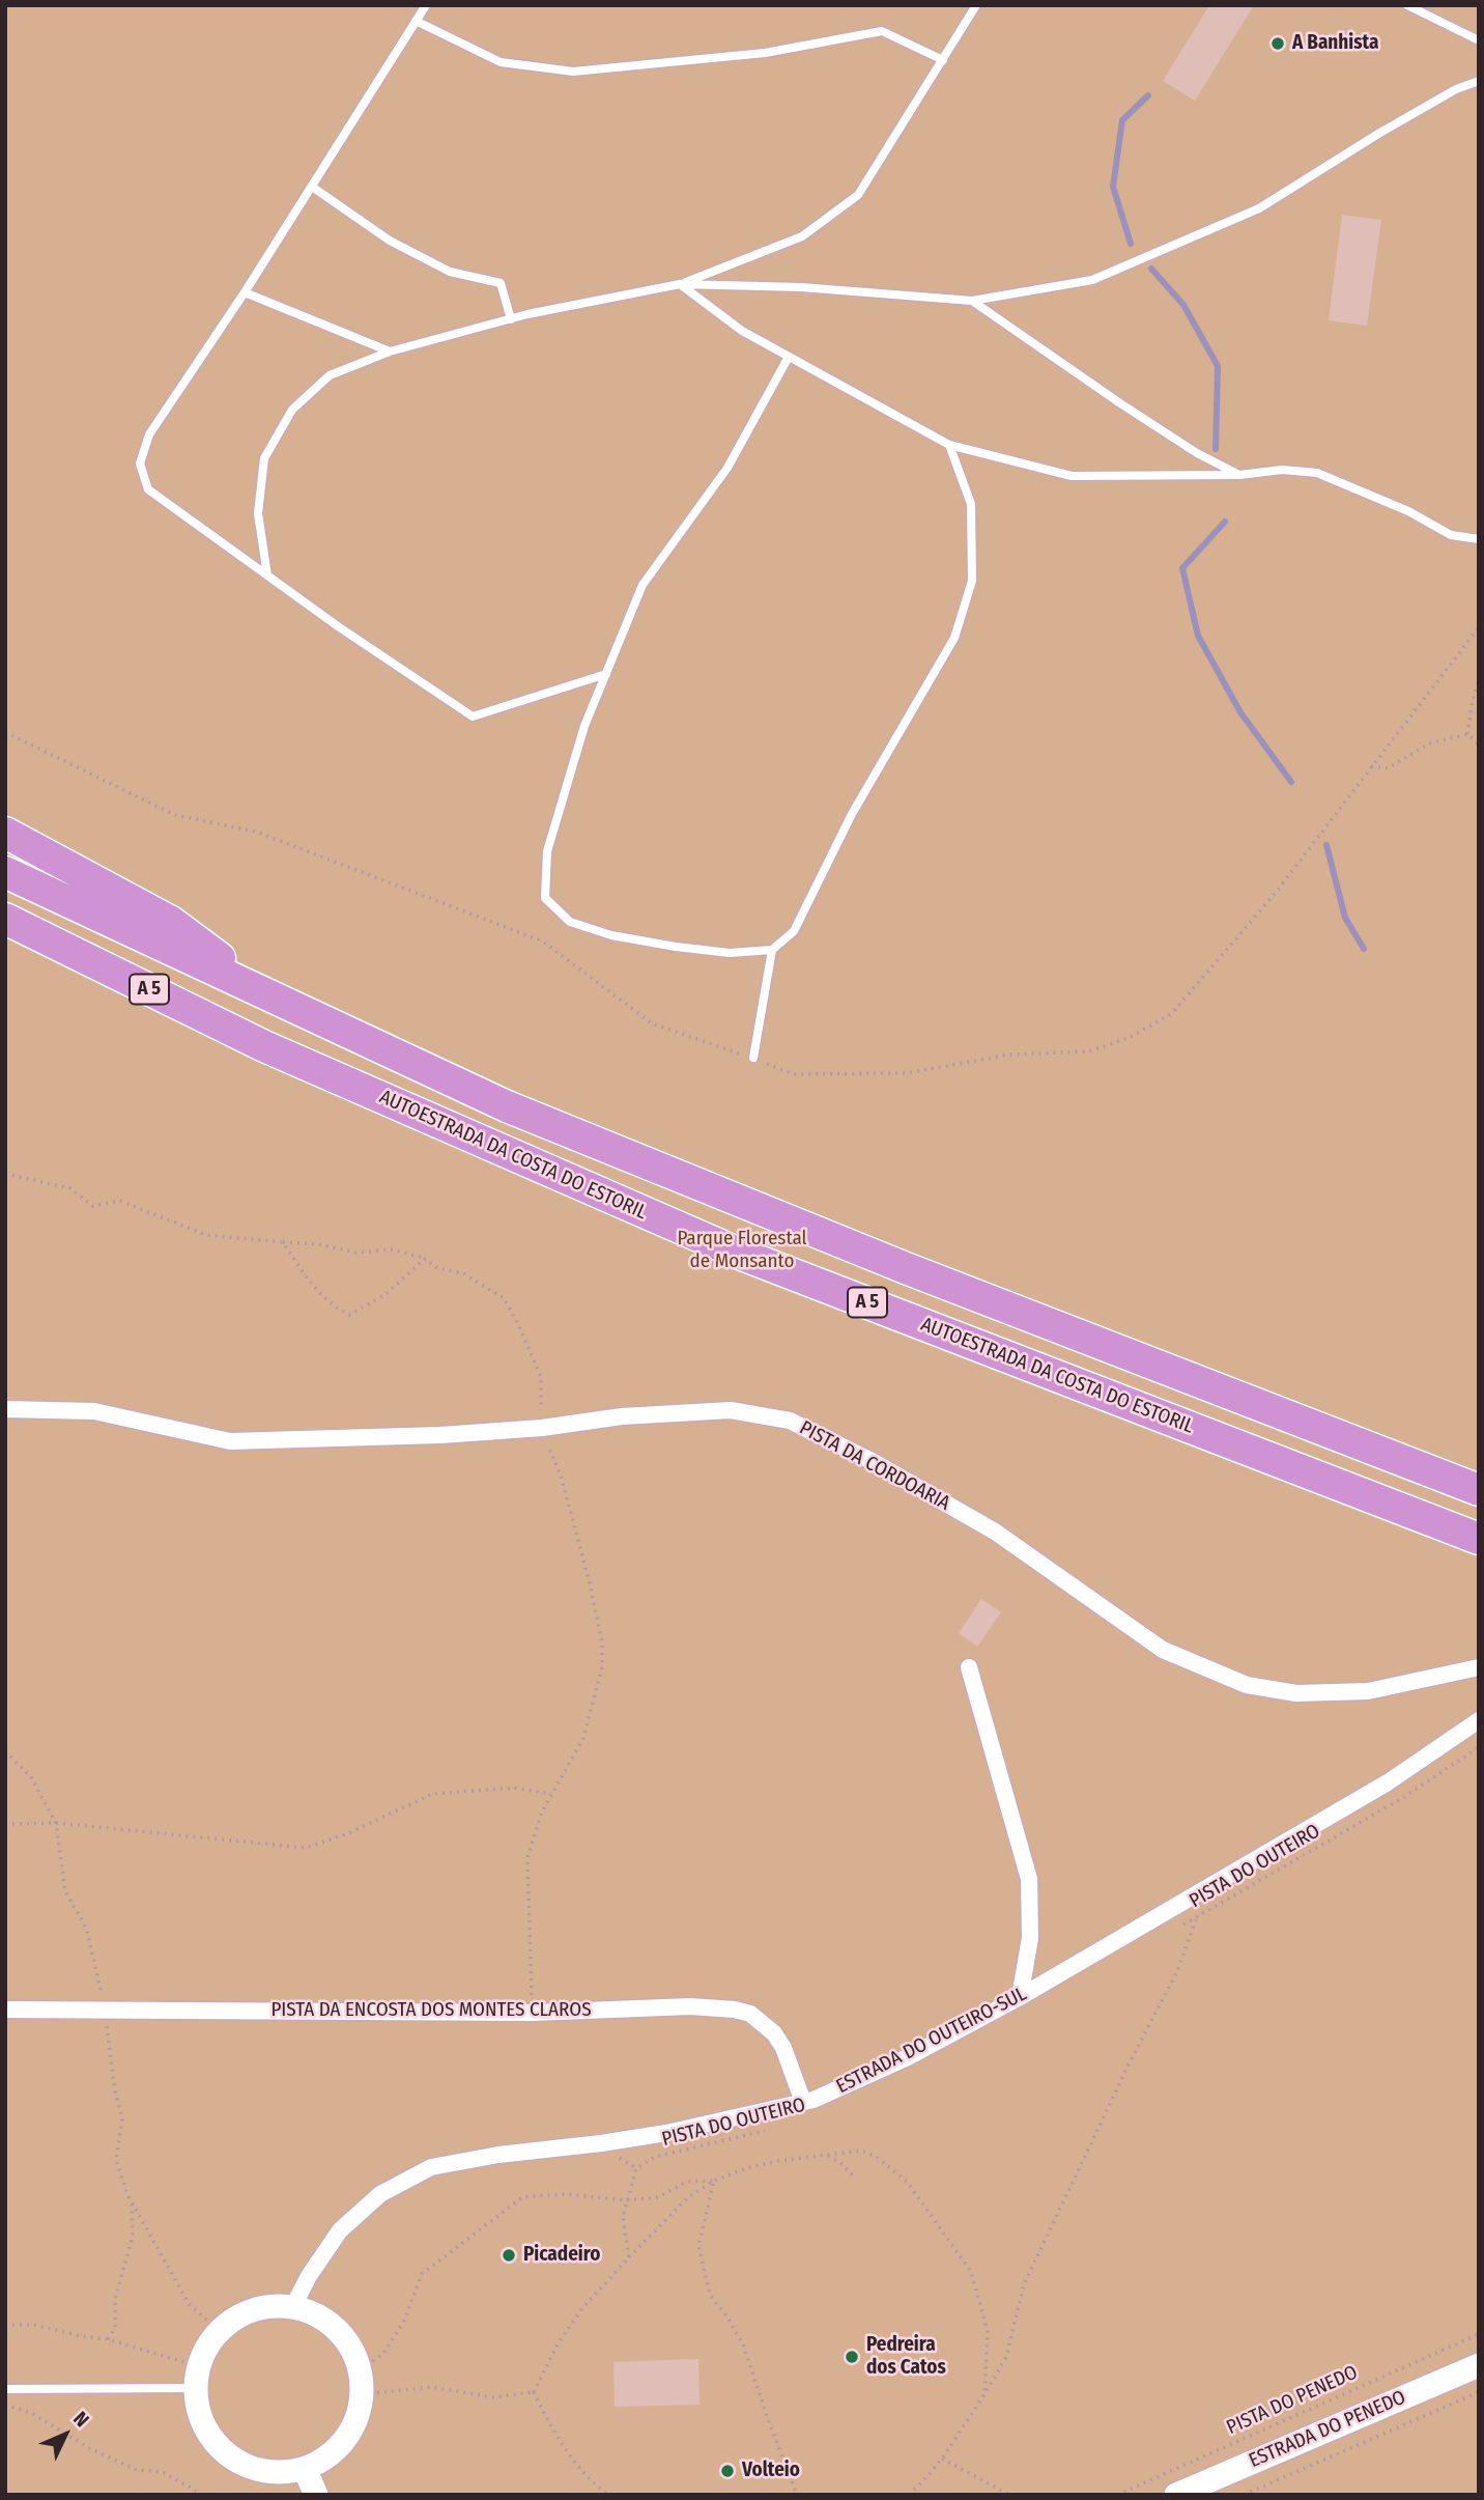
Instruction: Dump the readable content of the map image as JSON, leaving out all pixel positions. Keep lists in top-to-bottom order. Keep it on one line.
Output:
{"streets":{"highway":["A 5","AUTOESTRADA DA COSTA DO ESTORIL"],"street":["PISTA DA CORDOARIA","PISTA DA ENCOSTA DOS MONTES CLAROS","ESTRADA DO OUTEIRO-SUL","ESTRADA DO PENEDO"],"path":["PISTA DO OUTEIRO","PISTA DO PENEDO"]},"crossings":[["PISTA DA ENCOSTA DOS MONTES CLAROS","ESTRADA DO OUTEIRO-SUL"]],"parks":["Parque Florestal de Monsanto"],"places":["A Banhista","Picadeiro","Pedreira dos Catos","Volteio"],"north":"top right"}
